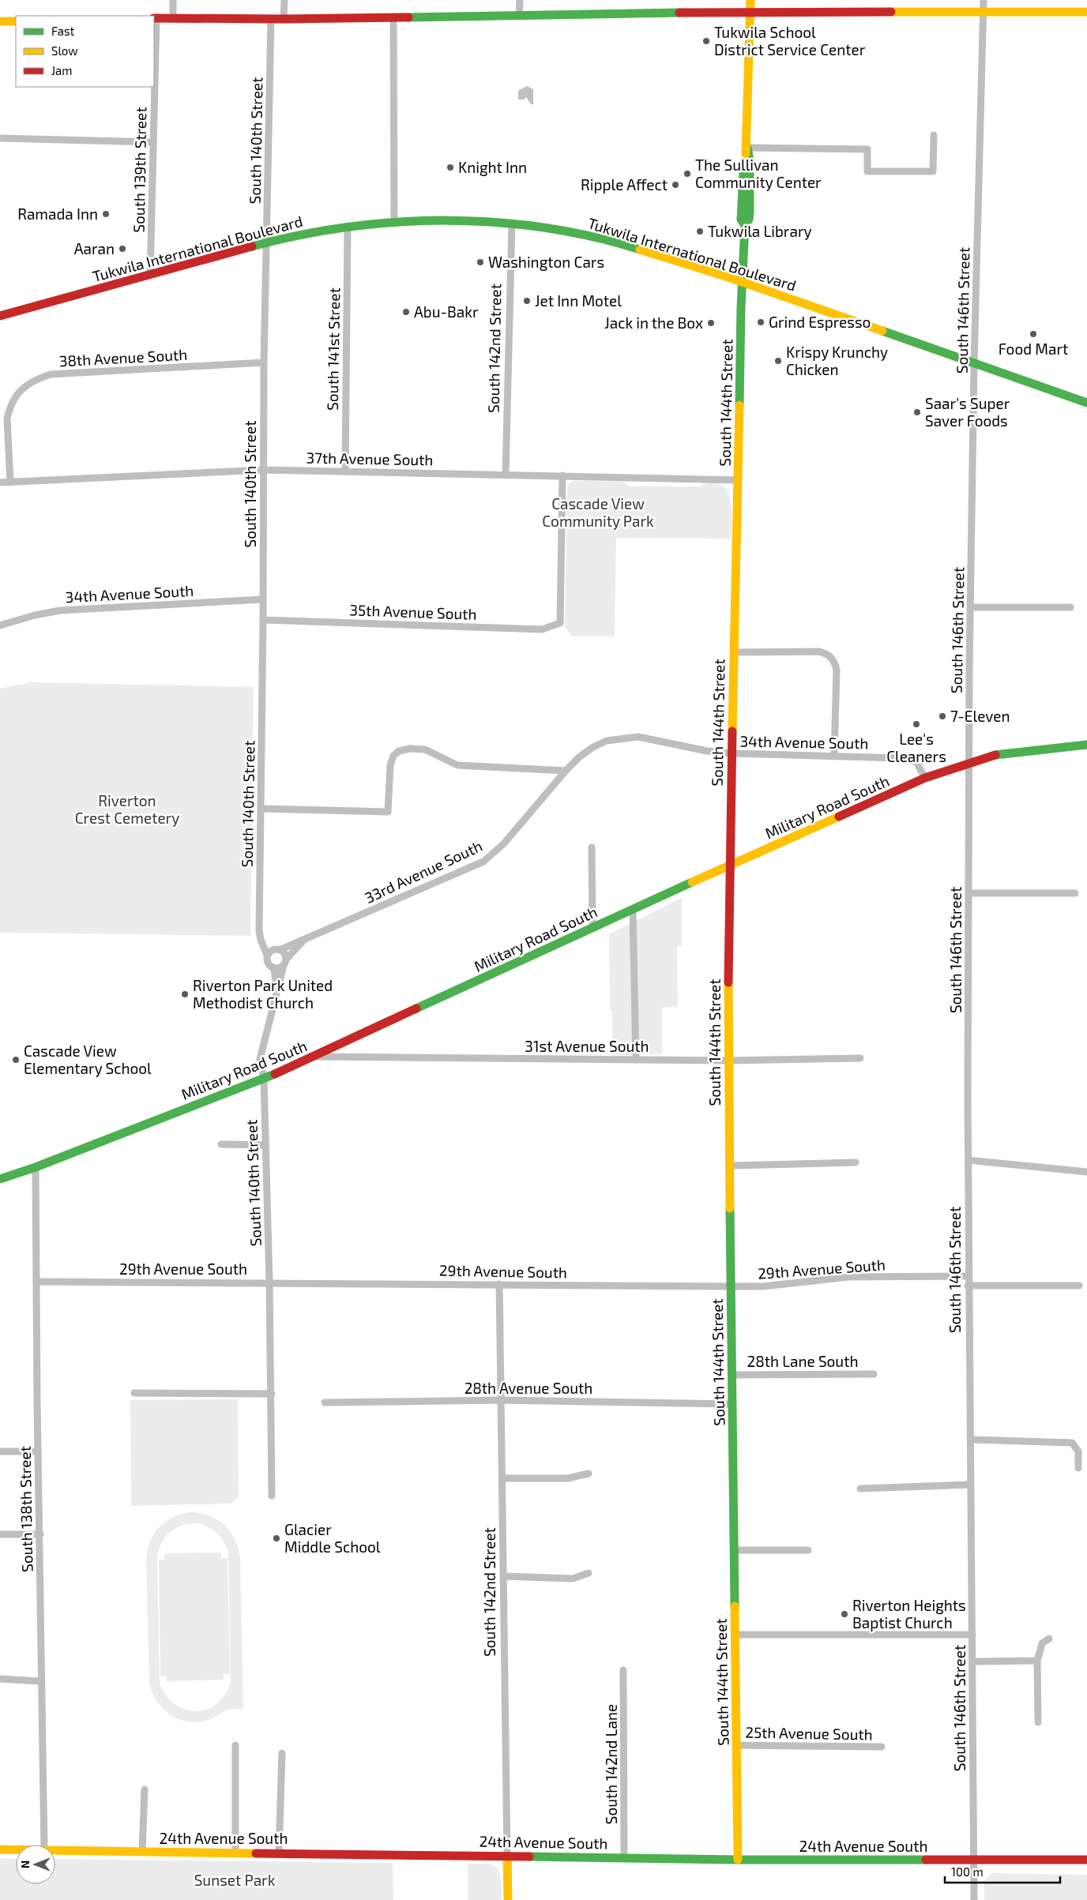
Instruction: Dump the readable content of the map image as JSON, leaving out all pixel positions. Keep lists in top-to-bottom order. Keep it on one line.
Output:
{"streets":{"street":["South 140th Street","South 139th Street","Tukwila International Boulevard","South 146th Street","South 142nd Street","South 141st Street","38th Avenue South","South 144th Street","37th Avenue South","34th Avenue South","35th Avenue South","Military Road South","33rd Avenue South","31st Avenue South","29th Avenue South","28th Lane South","28th Avenue South","South 138th Street","25th Avenue South","South 142nd Lane","24th Avenue South"]},"crossings":[["South 140th Street","Tukwila International Boulevard"],["South 140th Street","38th Avenue South"],["South 140th Street","37th Avenue South"],["South 140th Street","34th Avenue South"],["South 140th Street","35th Avenue South"],["South 140th Street","Military Road South"],["South 140th Street","33rd Avenue South"],["South 140th Street","29th Avenue South"],["South 139th Street","Tukwila International Boulevard"],["Tukwila International Boulevard","South 146th Street"],["Tukwila International Boulevard","South 142nd Street"],["Tukwila International Boulevard","South 141st Street"],["Tukwila International Boulevard","South 144th Street"],["South 146th Street","Military Road South"],["South 146th Street","29th Avenue South"],["South 146th Street","24th Avenue South"],["South 142nd Street","37th Avenue South"],["South 142nd Street","29th Avenue South"],["South 142nd Street","28th Avenue South"],["South 142nd Street","24th Avenue South"],["South 141st Street","37th Avenue South"],["38th Avenue South","37th Avenue South"],["South 144th Street","37th Avenue South"],["South 144th Street","34th Avenue South"],["South 144th Street","Military Road South"],["South 144th Street","31st Avenue South"],["South 144th Street","29th Avenue South"],["South 144th Street","28th Lane South"],["South 144th Street","28th Avenue South"],["South 144th Street","25th Avenue South"],["South 144th Street","24th Avenue South"],["37th Avenue South","35th Avenue South"],["34th Avenue South","Military Road South"],["34th Avenue South","33rd Avenue South"],["Military Road South","31st Avenue South"],["Military Road South","South 138th Street"],["29th Avenue South","South 138th Street"],["South 142nd Lane","24th Avenue South"]],"parks":["Cascade View Community Park","Riverton Crest Cemetery","Sunset Park"],"places":["Tukwila School District Service Center","Knight Inn","The Sullivan Community Center","Ripple Affect","Ramada Inn","Tukwila Library","Aaran","Washington Cars","Jet Inn Motel","Abu-Bakr","Grind Espresso","Jack in the Box","Food Mart","Krispy Krunchy Chicken","Saar's Super Saver Foods","7-Eleven","Lee's Cleaners","Riverton Park United Methodist Church","Cascade View Elementary School","Glacier Middle School","Riverton Heights Baptist Church"],"legend":["Fast","Slow","Jam"],"scale_bar":"100 m","north":"left"}
